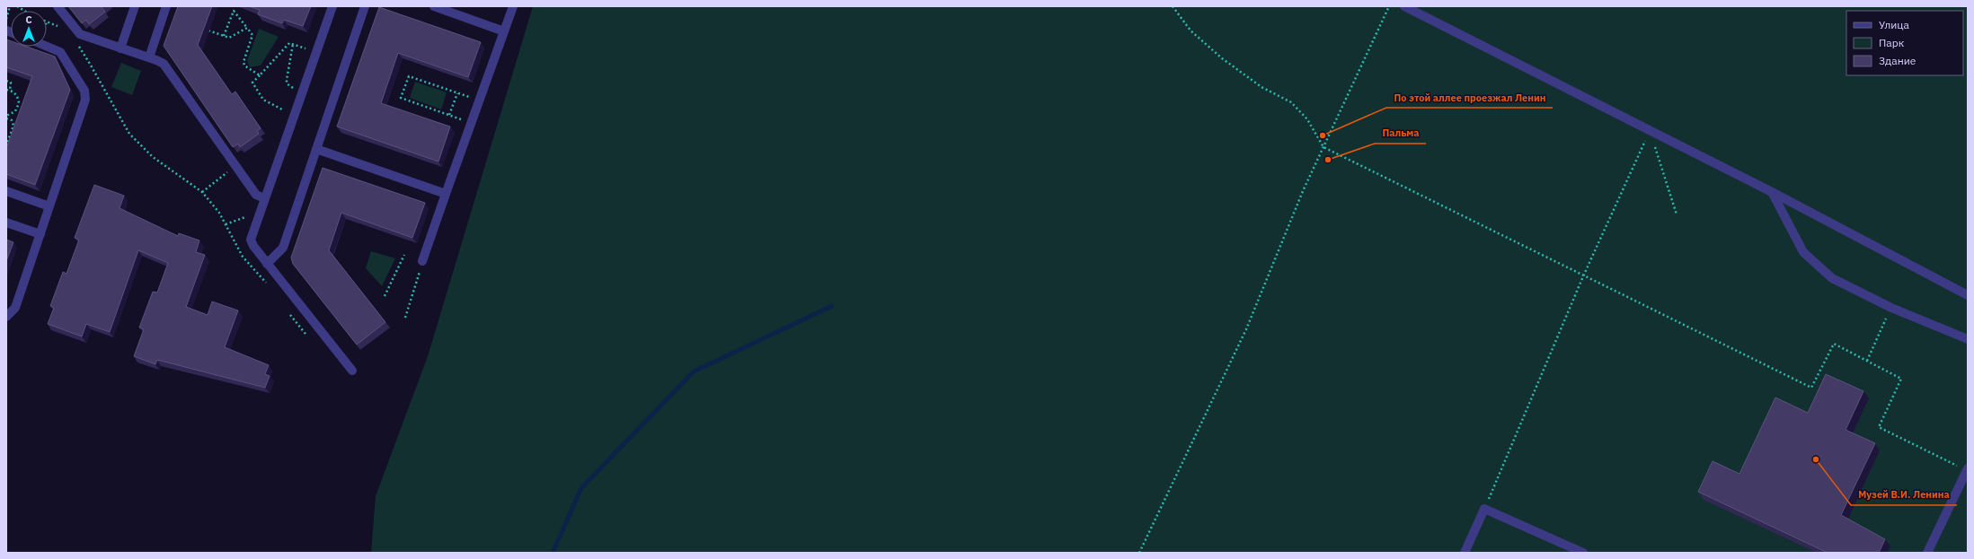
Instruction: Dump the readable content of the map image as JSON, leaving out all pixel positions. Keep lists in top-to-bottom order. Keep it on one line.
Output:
{"places":["По этой аллее проезжал Ленин","Пальма","Музей В.И. Ленина"],"legend":["Улица","Парк","Здание"],"north":"top"}
